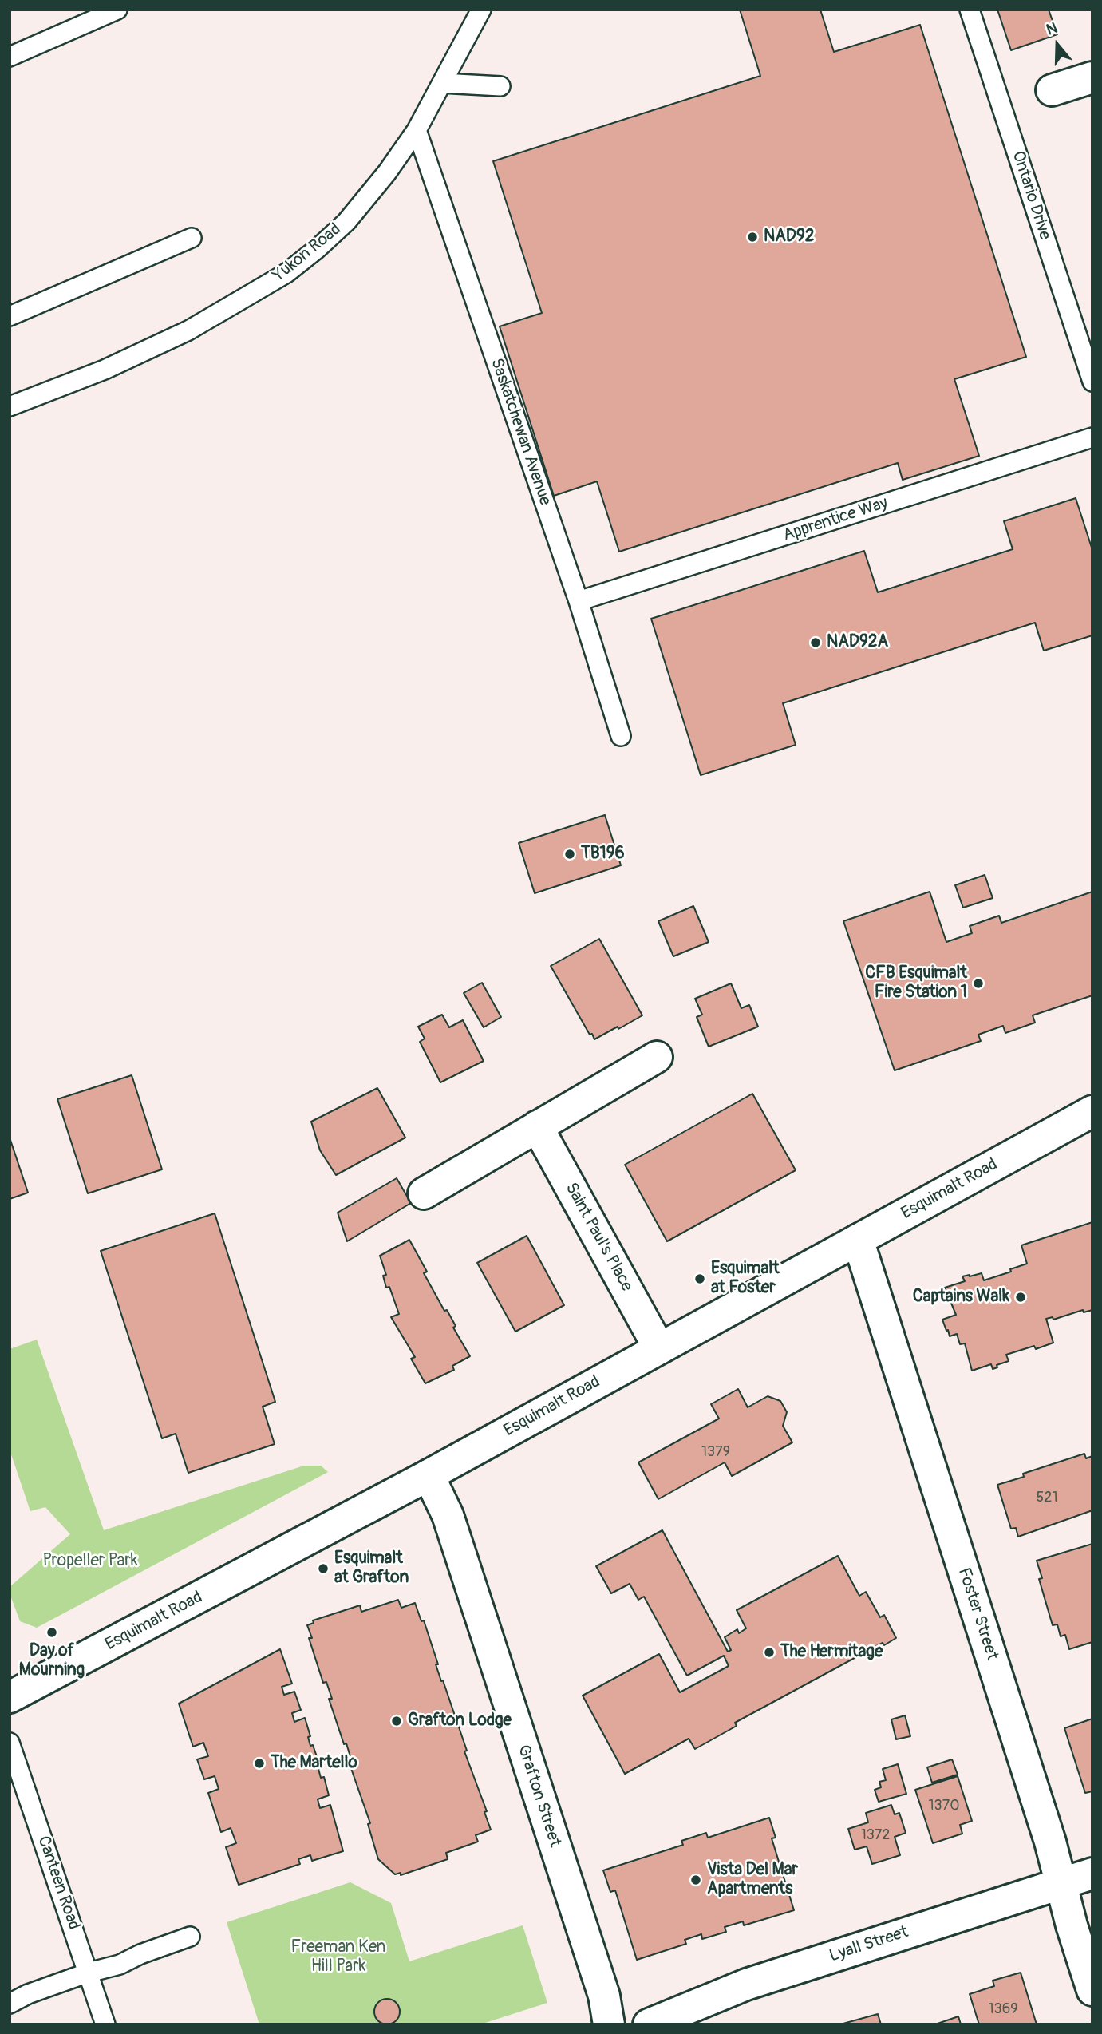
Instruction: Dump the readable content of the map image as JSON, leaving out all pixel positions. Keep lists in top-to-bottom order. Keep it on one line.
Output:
{"streets":{"street":["Esquimalt Road","Saint Paul's Place","Foster Street","Grafton Street","Lyall Street"],"lane":["Ontario Drive","Yukon Road","Saskatchewan Avenue","Apprentice Way","Canteen Road"]},"crossings":[["Yukon Road","Saskatchewan Avenue"],["Saskatchewan Avenue","Apprentice Way"],["Esquimalt Road","Saint Paul's Place"],["Esquimalt Road","Foster Street"],["Esquimalt Road","Grafton Street"],["Foster Street","Lyall Street"]],"parks":["Propeller Park","Freeman Ken Hill Park"],"places":["NAD92","NAD92A","TB196","CFB Esquimalt Fire Station 1","Esquimalt at Foster","Captains Walk","Esquimalt at Grafton","Day of Mourning","The Hermitage","Grafton Lodge","The Martello","Vista Del Mar Apartments"],"house_numbers":["1379","521","1370","1372","1369"],"north":"top"}
